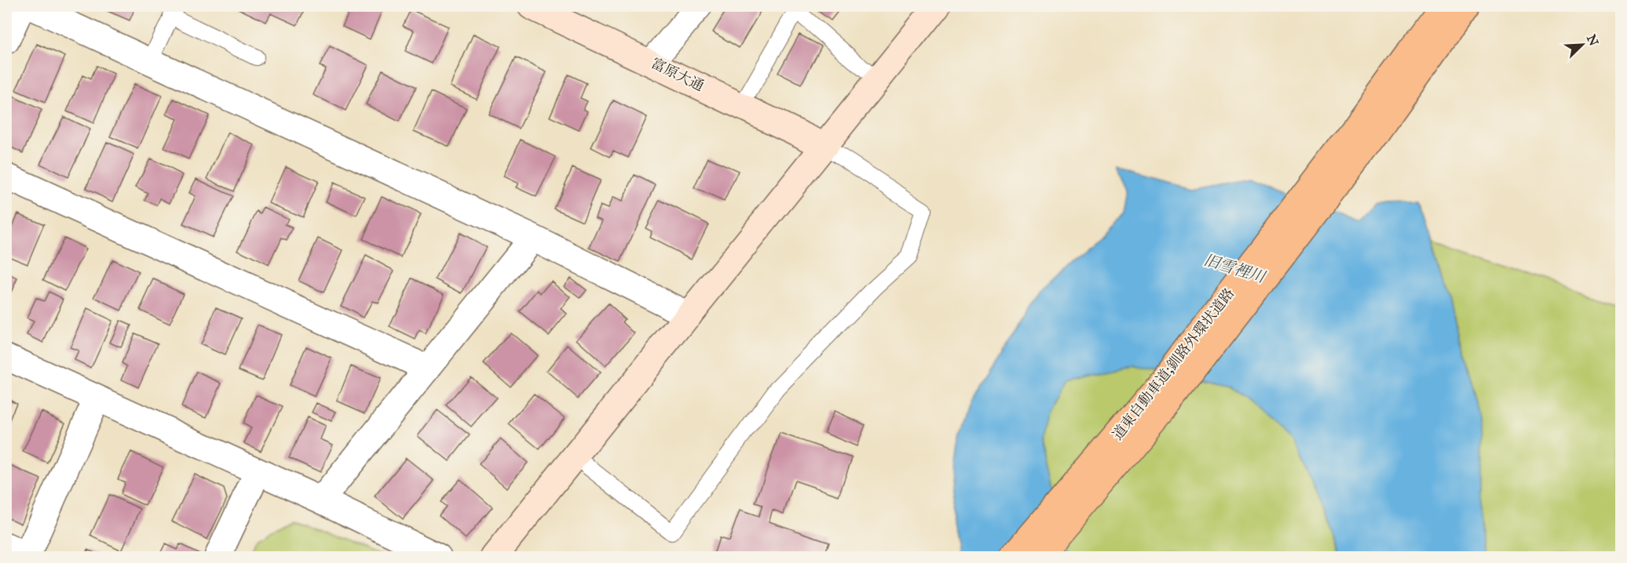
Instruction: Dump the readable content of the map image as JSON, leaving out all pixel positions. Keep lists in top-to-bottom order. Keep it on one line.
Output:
{"streets":{"highway":["道東自動車道;釧路外環状道路"],"street":["富原大通"]},"water":["旧雪裡川"],"north":"top right"}
